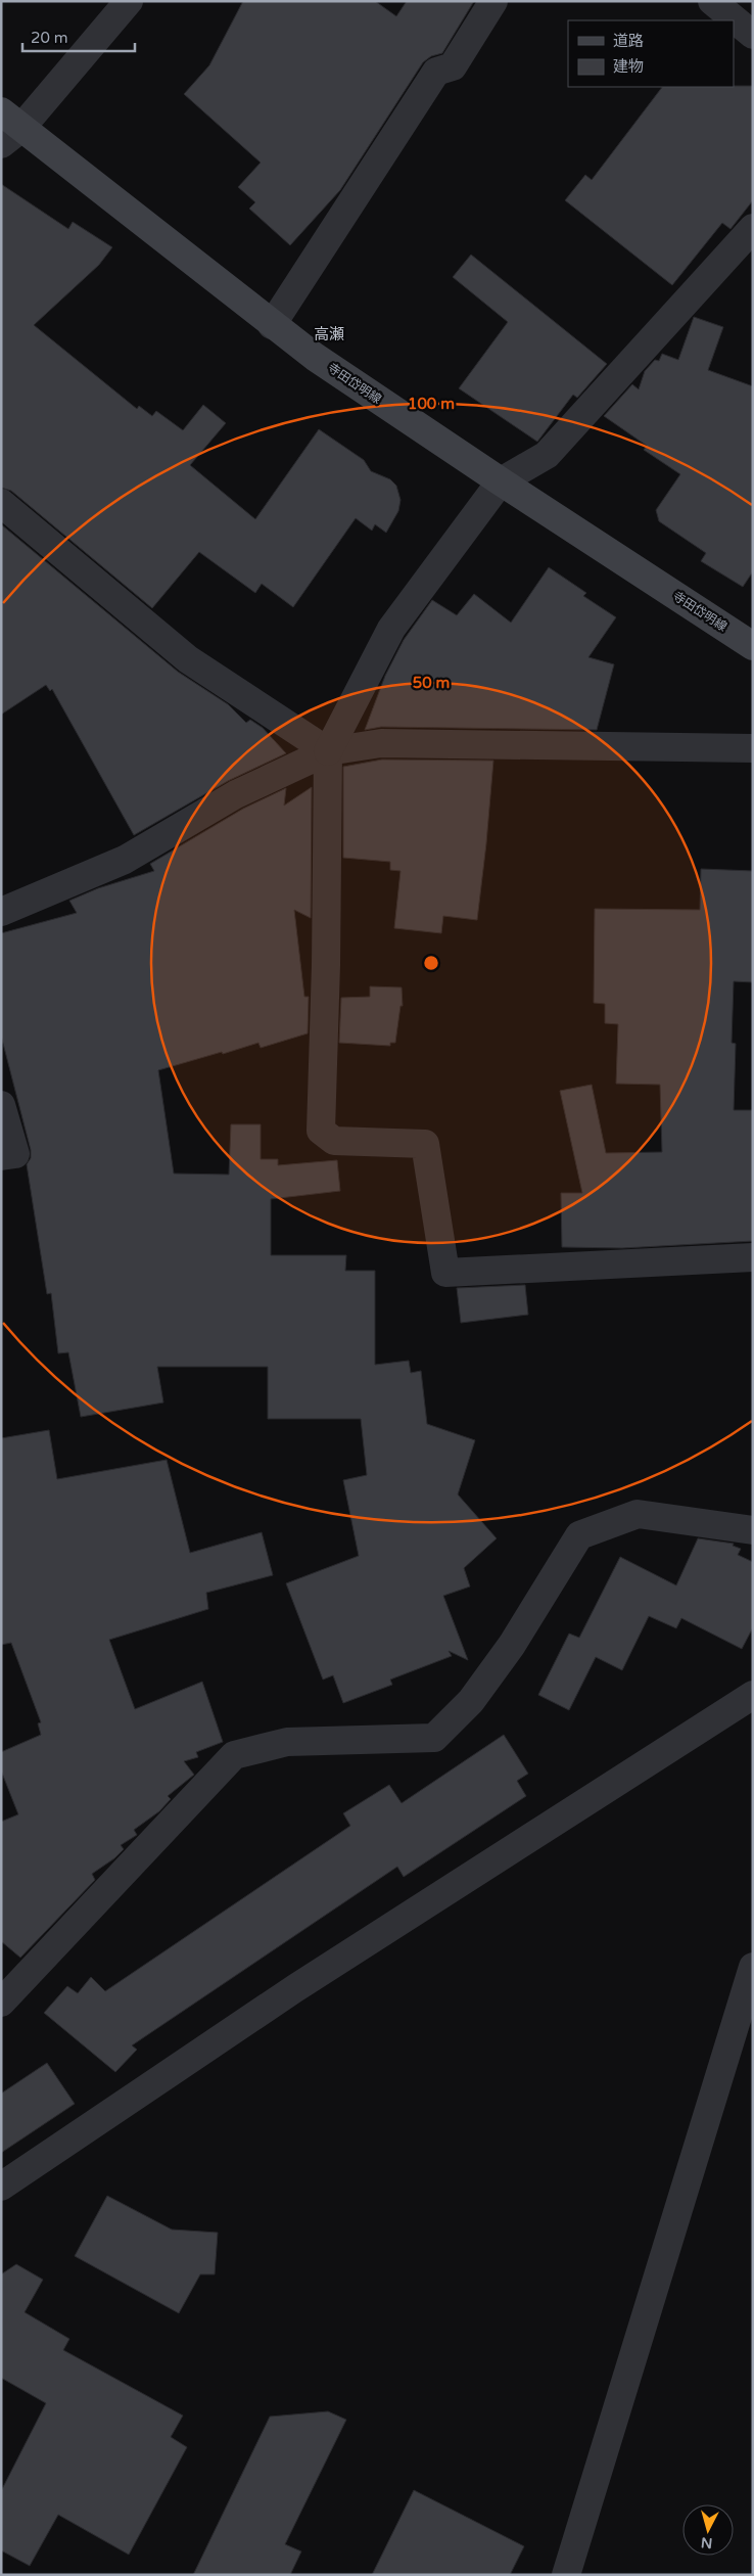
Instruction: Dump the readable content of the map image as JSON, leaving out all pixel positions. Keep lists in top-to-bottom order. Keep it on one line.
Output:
{"streets":{"main road":["寺田岱明線"]},"districts":["高瀬"],"legend":["道路","建物"],"scale_bar":"20 m","north":"bottom","rings":["100 m","50 m"]}
